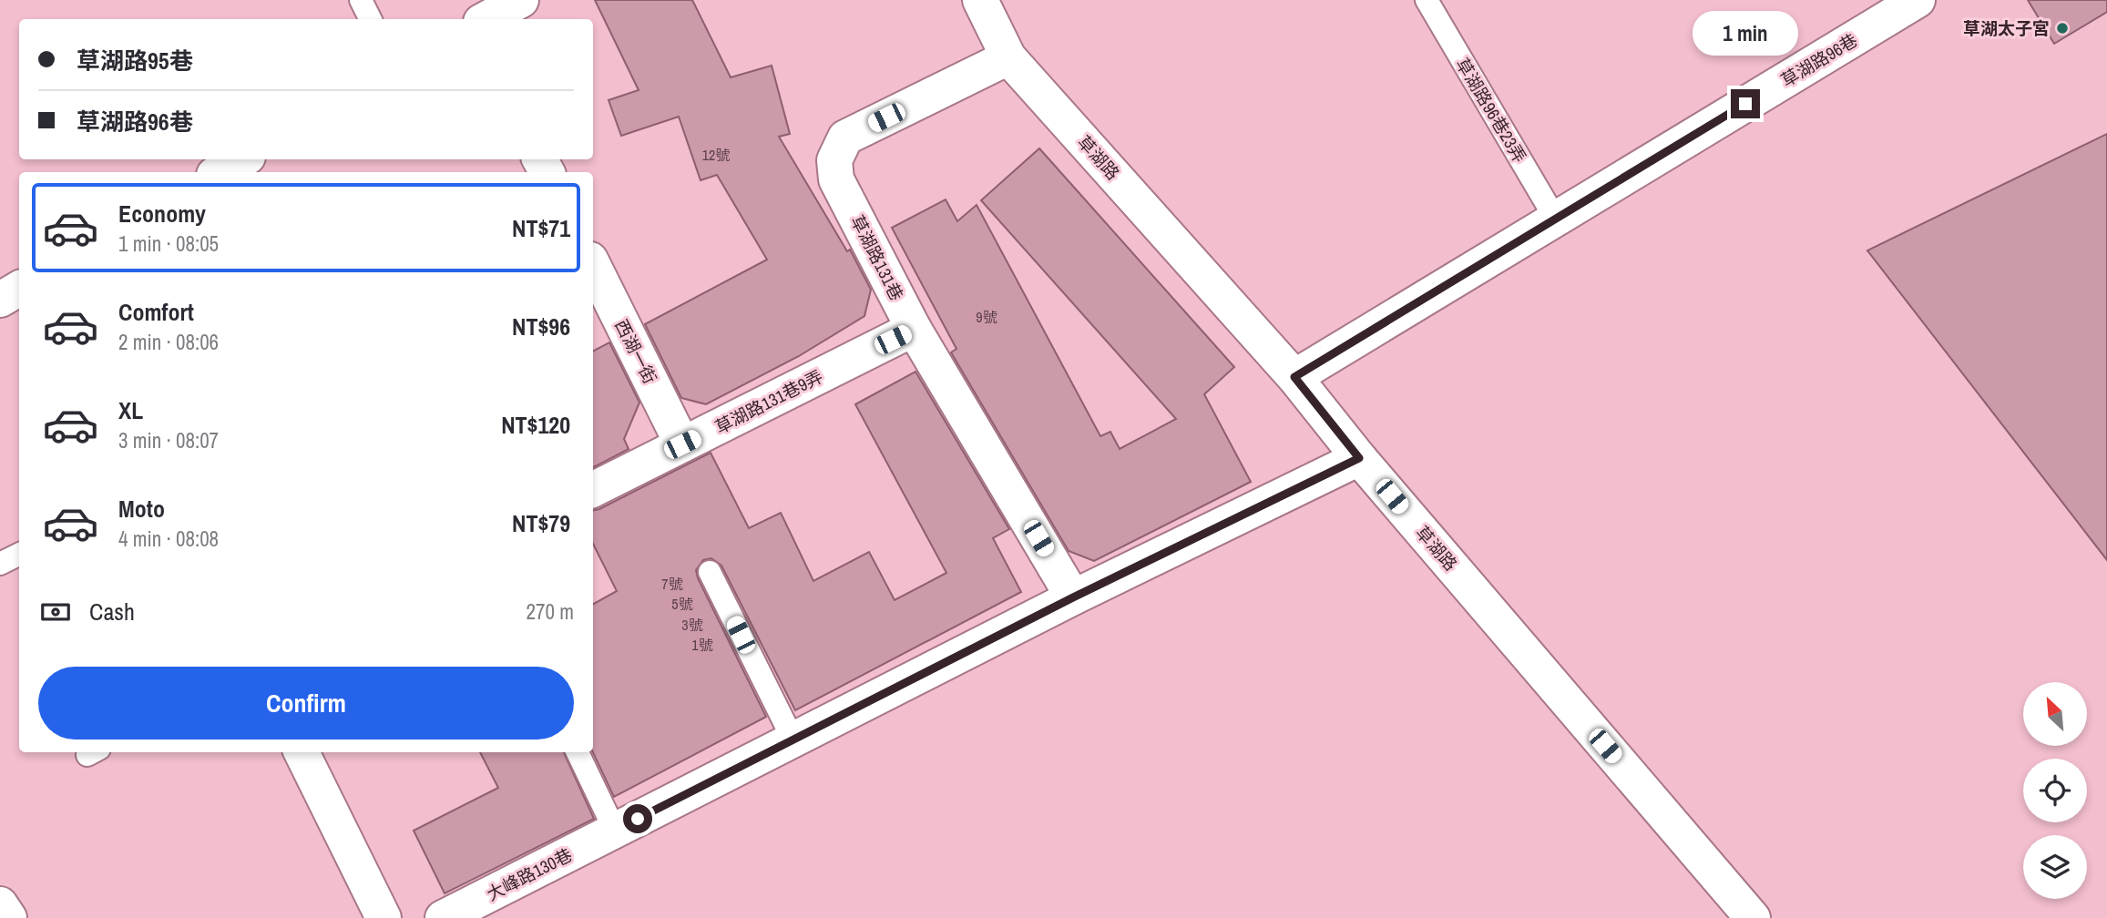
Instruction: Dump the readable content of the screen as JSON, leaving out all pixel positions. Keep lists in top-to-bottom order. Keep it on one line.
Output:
{"streets":{"street":["草湖路96巷","草湖路","草湖路131巷","西湖一街","草湖路131巷9弄","大峰路130巷"],"lane":["草湖路96巷23弄"]},"crossings":[["草湖路96巷","草湖路96巷23弄"],["草湖路96巷","草湖路"],["草湖路","草湖路131巷"],["草湖路","大峰路130巷"],["草湖路131巷","草湖路131巷9弄"],["草湖路131巷","大峰路130巷"],["西湖一街","草湖路131巷9弄"]],"places":["草湖太子宮"],"house_numbers":["12號","9號","7號","5號","3號","1號"],"north":"top left","page":{"bubble":"1 min","banner":["草湖路95巷","草湖路96巷"],"list":[{"name":"Economy","note":"1 min · 08:05","value":"NT$71"},{"name":"Comfort","note":"2 min · 08:06","value":"NT$96"},{"name":"XL","note":"3 min · 08:07","value":"NT$120"},{"name":"Moto","note":"4 min · 08:08","value":"NT$79"}],"pay":["Cash","270 m"],"buttons":"Confirm"}}
